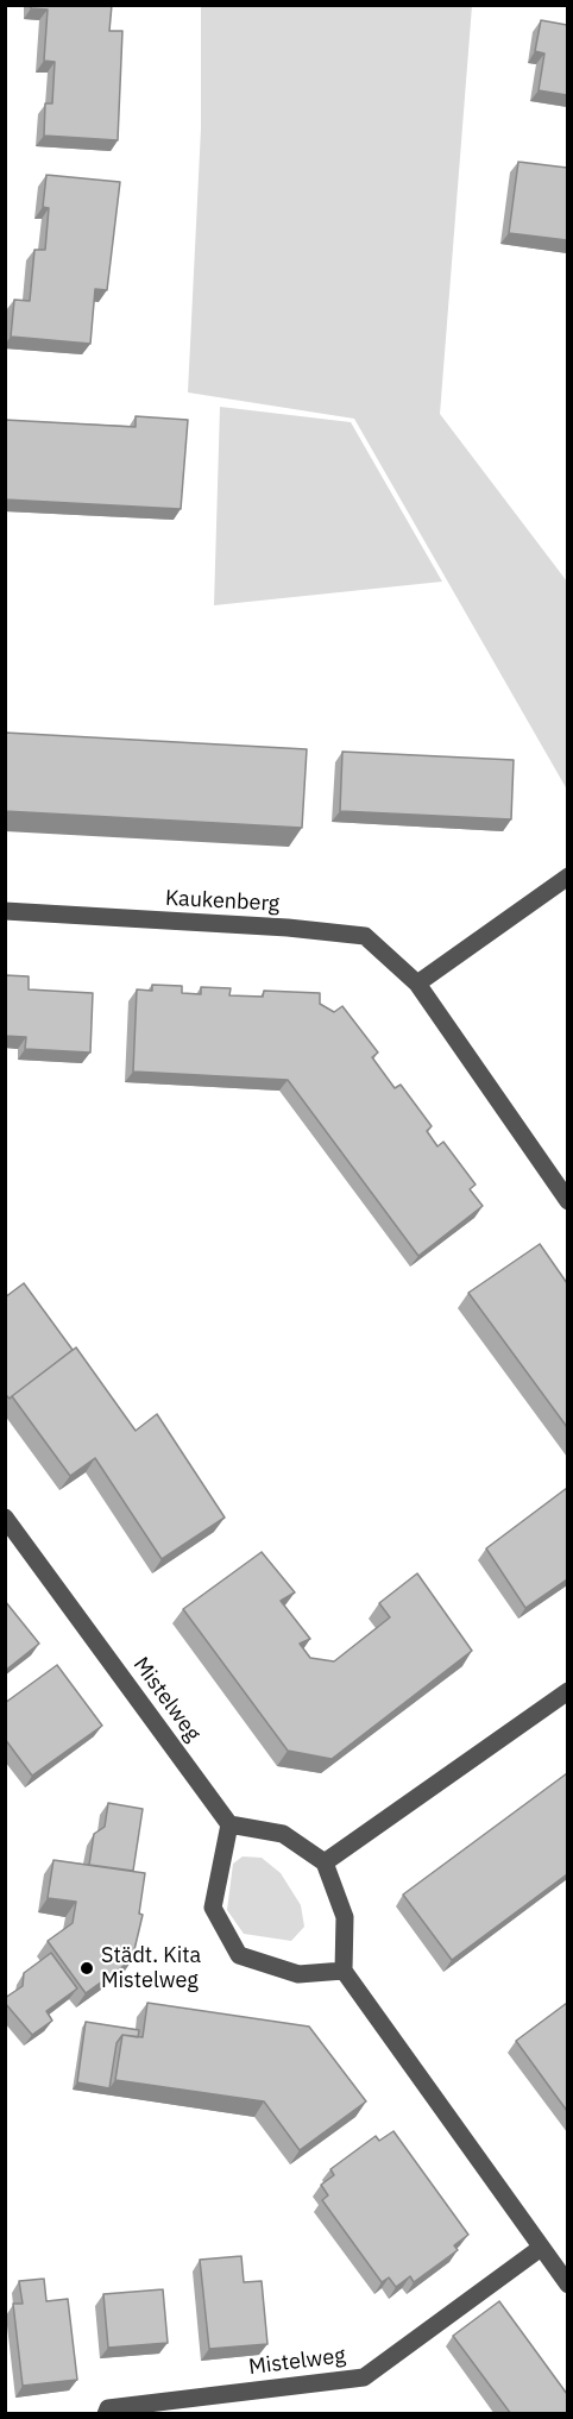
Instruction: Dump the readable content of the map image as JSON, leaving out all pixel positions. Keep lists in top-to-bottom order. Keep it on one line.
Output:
{"streets":{"street":["Kaukenberg","Mistelweg"]},"places":["Städt. Kita Mistelweg"]}
